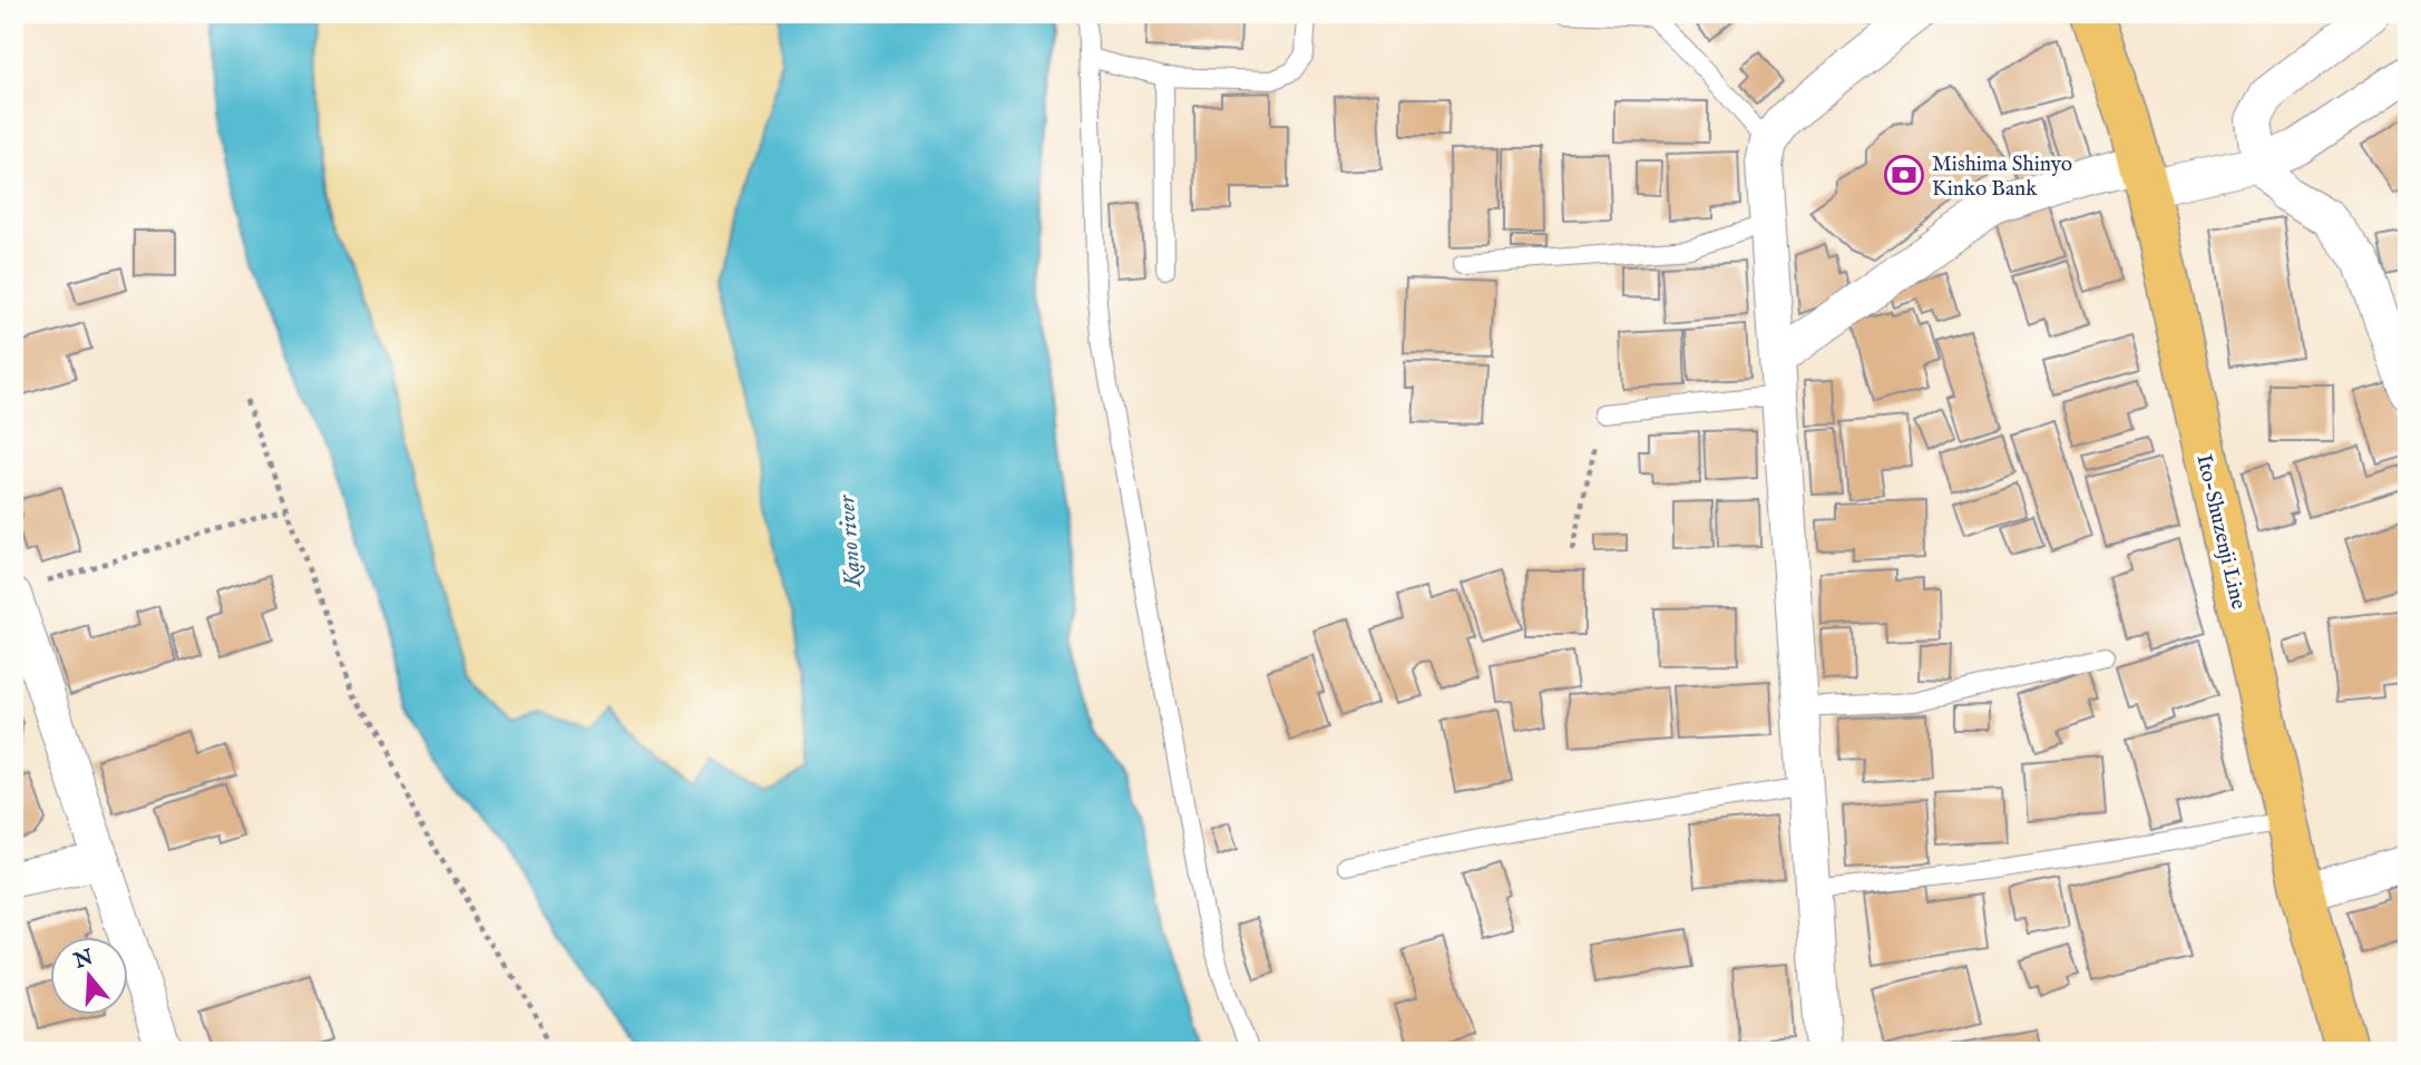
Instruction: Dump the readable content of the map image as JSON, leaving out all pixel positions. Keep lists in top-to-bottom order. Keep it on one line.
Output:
{"streets":{"main road":["Ito-Shuzenji Line"]},"water":["Kano river"],"places":{"bank":["Mishima Shinyo Kinko Bank"]},"north":"top"}
